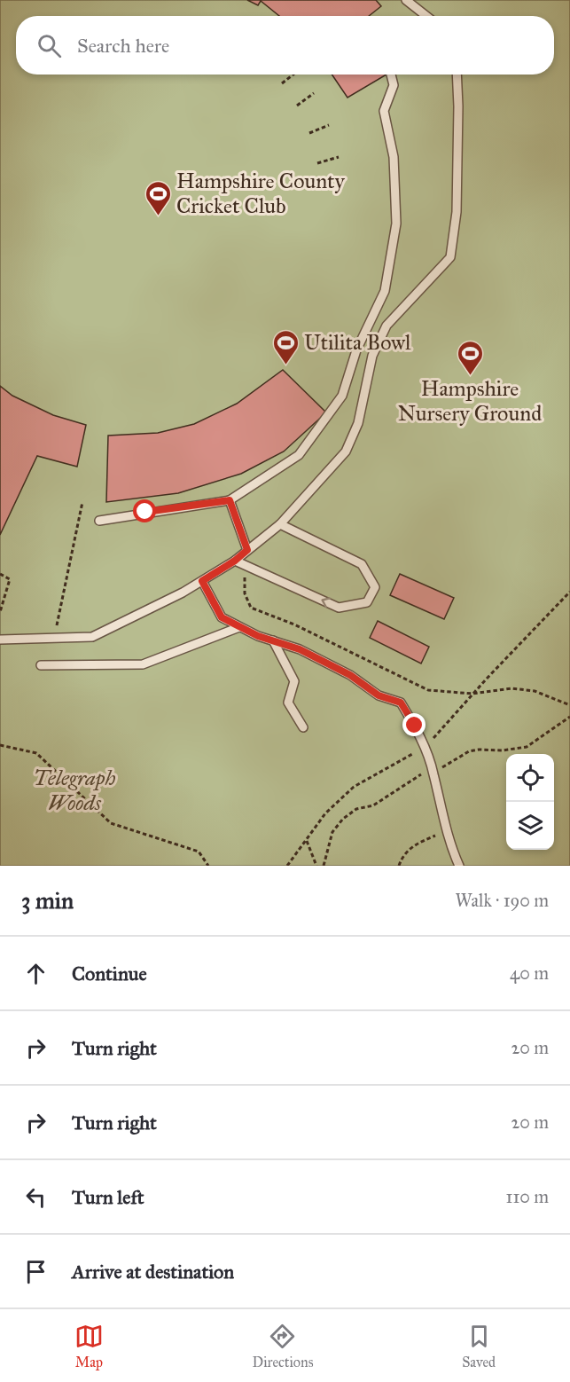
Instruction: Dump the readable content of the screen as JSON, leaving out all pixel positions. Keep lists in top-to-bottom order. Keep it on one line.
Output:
{"parks":["Telegraph Woods"],"places":{"sports":["Hampshire County Cricket Club","Utilita Bowl","Hampshire Nursery Ground"]},"page":{"search":"Search here","heading":["3 min","Walk · 190 m"],"list":[["Continue","40 m"],["Turn right","20 m"],["Turn right","20 m"],["Turn left","110 m"],"Arrive at destination"],"nav":["Map","Directions","Saved"]}}
